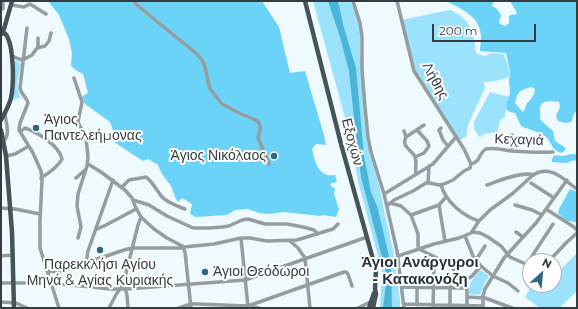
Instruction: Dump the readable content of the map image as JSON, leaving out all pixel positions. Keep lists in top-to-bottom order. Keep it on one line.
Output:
{"streets":{"main road":["Εξοχών"],"street":["Λήθης","Κεχαγιά"]},"crossings":[["Λήθης","Κεχαγιά"]],"districts":["Άγιοι Ανάργυροι - Κατακονόζη"],"places":["Άγιος Παντελεήμονας","Άγιος Νικόλαος","Παρεκκλήσι Αγίου Μηνά & Αγίας Κυριακής","Άγιοι Θεόδωροι"],"scale_bar":"200 m","north":"top right"}
